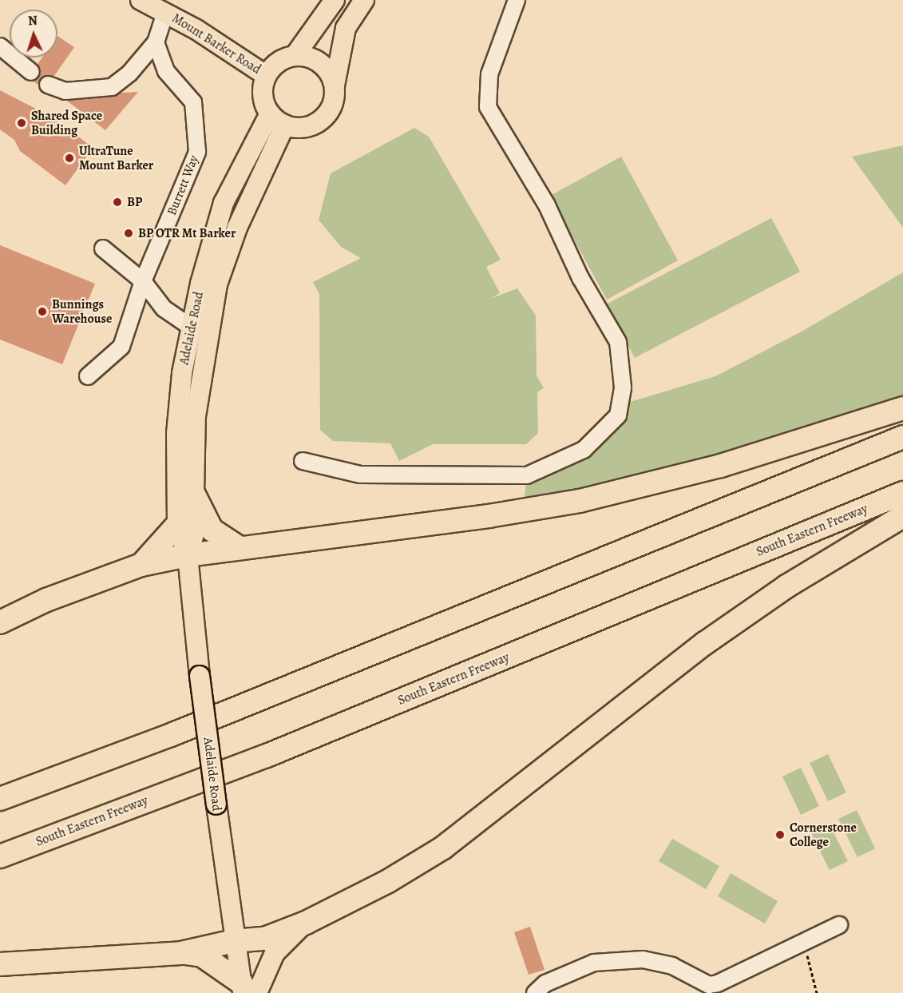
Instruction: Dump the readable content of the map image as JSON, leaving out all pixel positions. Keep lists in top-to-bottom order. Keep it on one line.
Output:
{"streets":{"highway":["South Eastern Freeway"],"main road":["Mount Barker Road","Adelaide Road"],"street":["Burrett Way"]},"crossings":[["Mount Barker Road","Adelaide Road"]],"places":["Shared Space Building","UltraTune Mount Barker","BP","BP OTR Mt Barker","Bunnings Warehouse","Cornerstone College"],"north":"top"}
